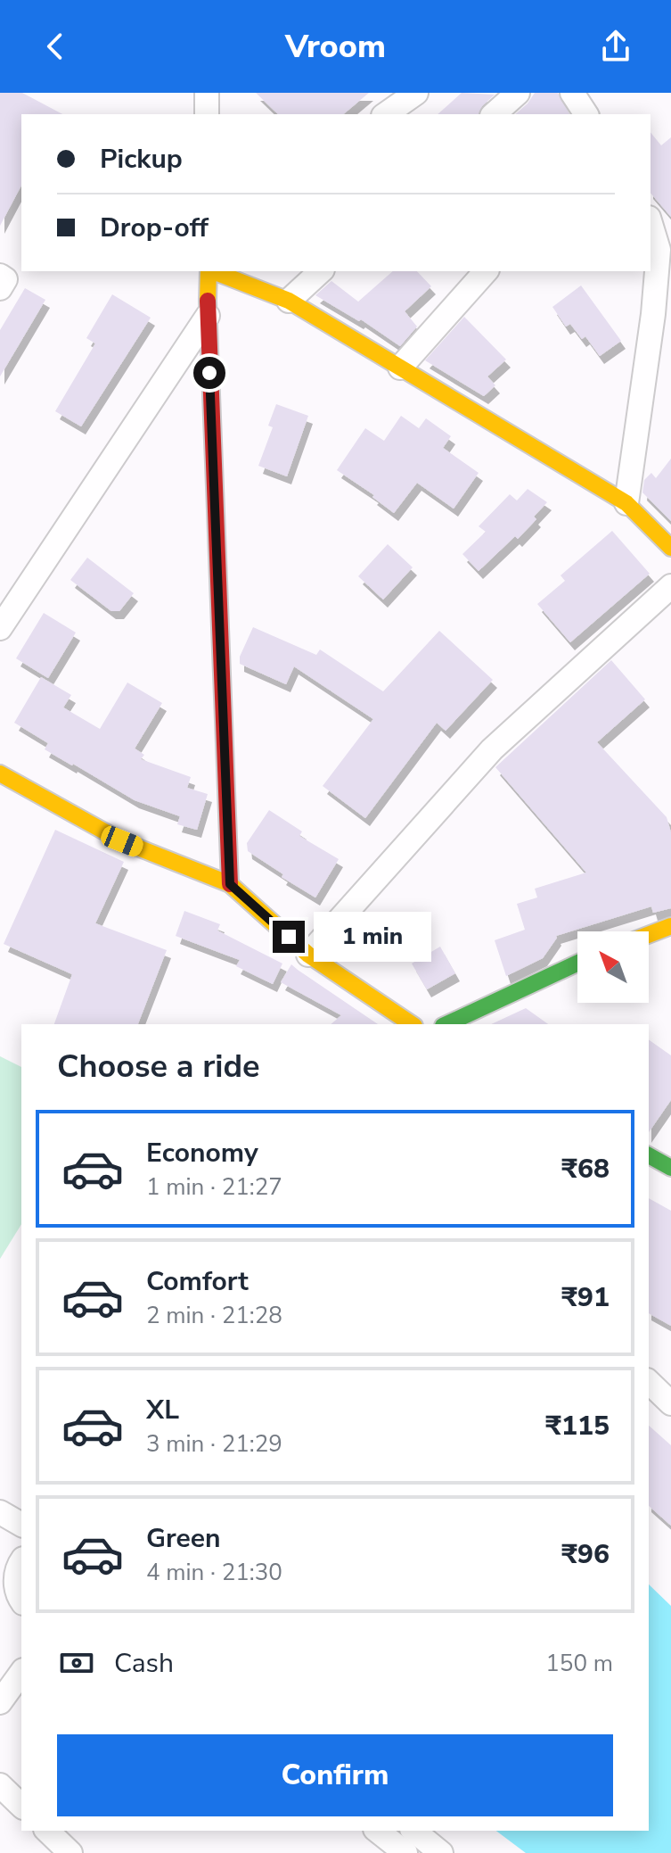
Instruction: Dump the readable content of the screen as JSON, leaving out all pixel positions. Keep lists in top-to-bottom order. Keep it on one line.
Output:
{"north":"top left","page":{"header":"Vroom","banner":["Pickup","Drop-off"],"bubble":"1 min","heading":"Choose a ride","list":[{"name":"Economy","note":"1 min · 21:27","value":"₹68"},{"name":"Comfort","note":"2 min · 21:28","value":"₹91"},{"name":"XL","note":"3 min · 21:29","value":"₹115"},{"name":"Green","note":"4 min · 21:30","value":"₹96"}],"pay":["Cash","150 m"],"buttons":"Confirm"}}
